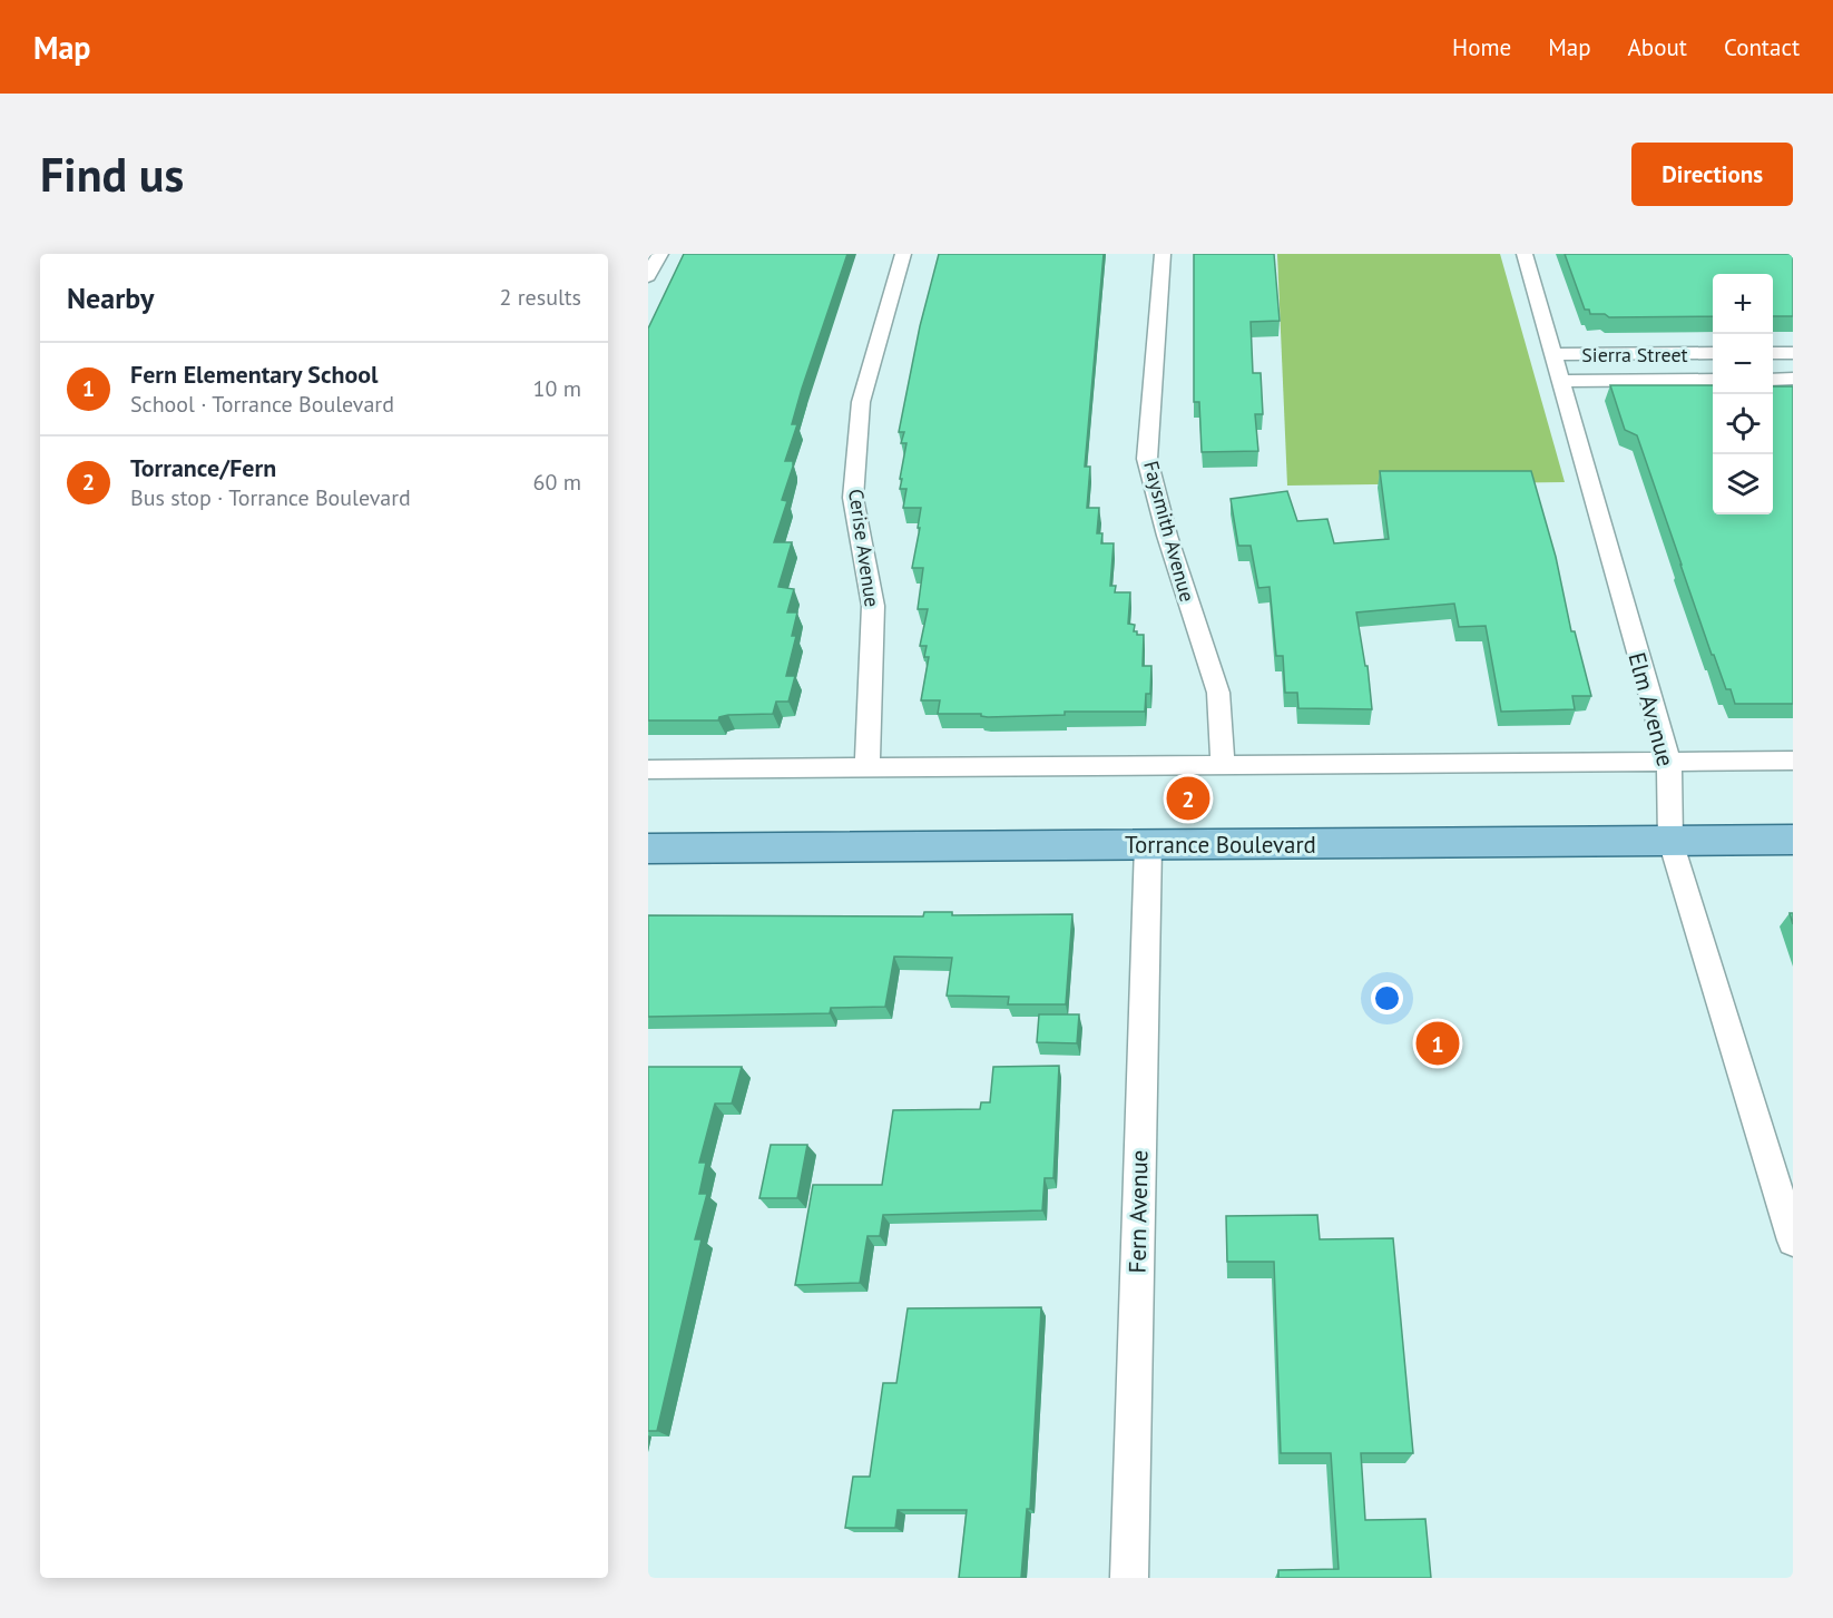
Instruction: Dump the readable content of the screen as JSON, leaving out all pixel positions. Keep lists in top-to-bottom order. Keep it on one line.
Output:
{"streets":{"main road":["Torrance Boulevard"],"street":["Sierra Street","Faysmith Avenue","Cerise Avenue","Elm Avenue","Fern Avenue"]},"crossings":[["Sierra Street","Elm Avenue"],["Elm Avenue","Torrance Boulevard"],["Torrance Boulevard","Fern Avenue"]],"page":{"header":"Map","nav":["Home","Map","About","Contact"],"buttons":"Directions","title":"Find us","heading":["Nearby","2 results"],"map_buttons":["+","−"],"list":[{"mark":"1","name":"Fern Elementary School","note":"School · Torrance Boulevard","value":"10 m"},{"mark":"2","name":"Torrance/Fern","note":"Bus stop · Torrance Boulevard","value":"60 m"}],"pins":["2","1"]}}
